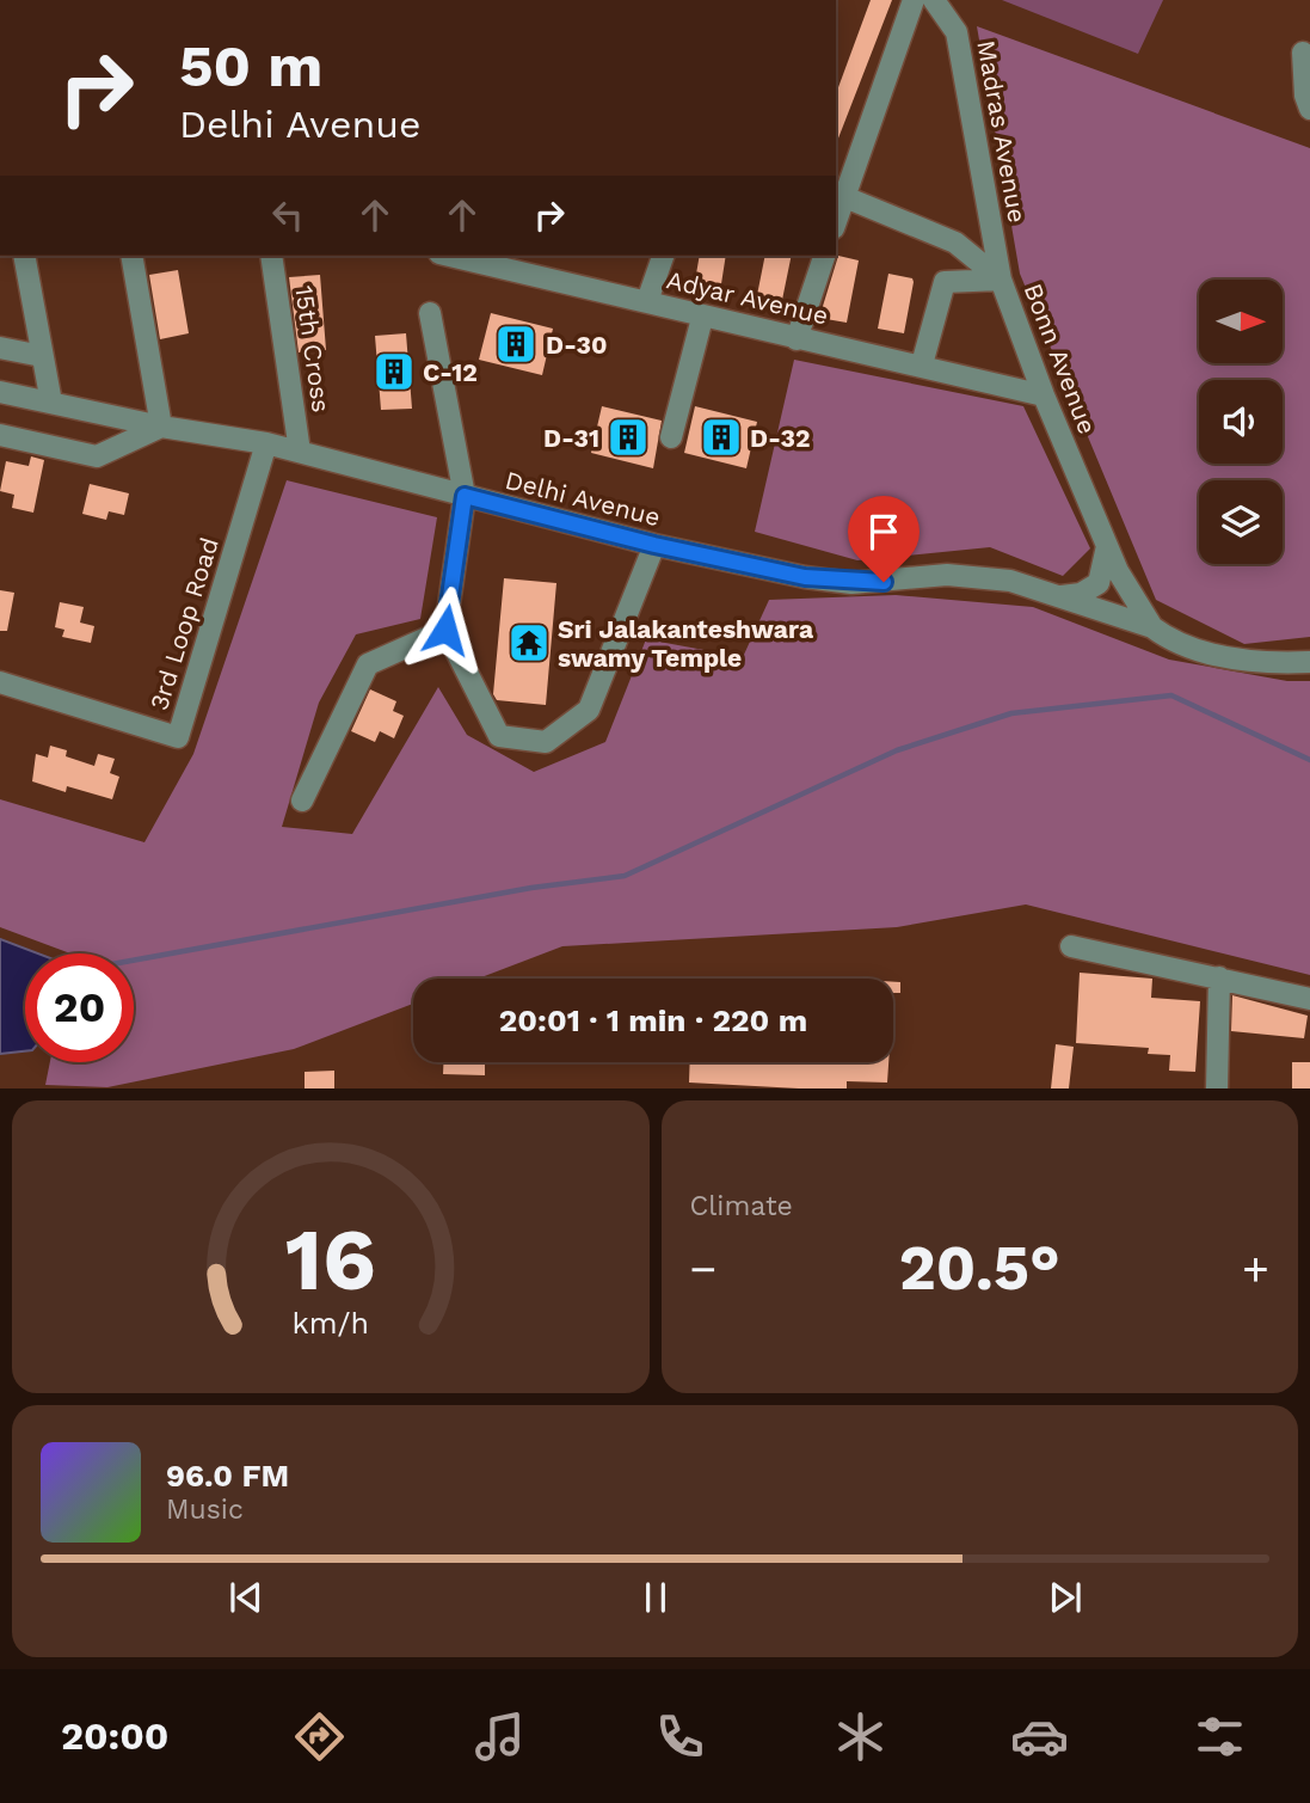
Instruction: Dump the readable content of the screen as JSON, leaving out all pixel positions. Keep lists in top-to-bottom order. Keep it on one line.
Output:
{"streets":{"street":["Madras Avenue","Adyar Avenue","15th Cross","Bonn Avenue","Delhi Avenue","3rd Loop Road"]},"crossings":[["Madras Avenue","Bonn Avenue"],["Adyar Avenue","Bonn Avenue"],["15th Cross","Delhi Avenue"],["Bonn Avenue","Delhi Avenue"],["Delhi Avenue","3rd Loop Road"]],"places":{"building":["D-30","C-12","D-31","D-32"],"temple":["Sri Jalakanteshwara swamy Temple"]},"north":"right","page":{"turn":["50 m","Delhi Avenue"],"limit":"20","trip":"20:01 · 1 min · 220 m","tile":"Climate","heat":["−","20.5°","+"],"song":["96.0 FM","Music"],"tabs":"20:00","gauge":["16","km/h"]}}
